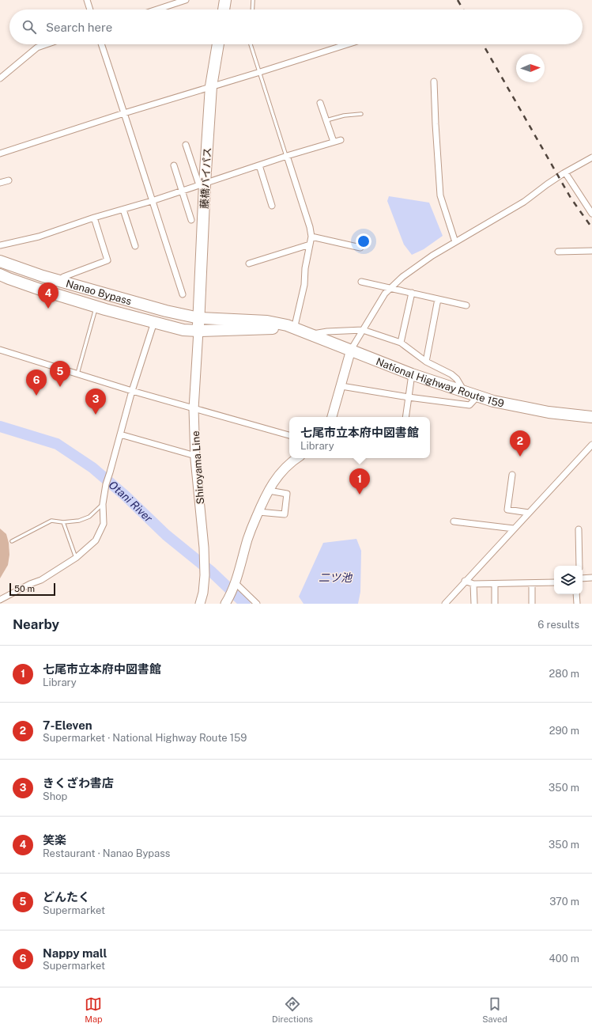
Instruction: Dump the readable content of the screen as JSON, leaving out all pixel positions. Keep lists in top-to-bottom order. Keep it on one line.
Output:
{"streets":{"highway":["藤橋バイパス","Nanao Bypass","National Highway Route 159"],"main road":["Shiroyama Line"]},"crossings":[["藤橋バイパス","Nanao Bypass"],["藤橋バイパス","National Highway Route 159"],["藤橋バイパス","Shiroyama Line"],["Nanao Bypass","National Highway Route 159"],["Nanao Bypass","Shiroyama Line"],["National Highway Route 159","Shiroyama Line"]],"water":["Otani River","二ツ池"],"scale_bar":"50 m","north":"right","page":{"search":"Search here","pins":["4","5","6","3","2","1"],"popup":["七尾市立本府中図書館","Library"],"scale":"50 m","heading":["Nearby","6 results"],"list":[{"mark":"1","name":"七尾市立本府中図書館","note":"Library","value":"280 m"},{"mark":"2","name":"7-Eleven","note":"Supermarket · National Highway Route 159","value":"290 m"},{"mark":"3","name":"きくざわ書店","note":"Shop","value":"350 m"},{"mark":"4","name":"笑楽","note":"Restaurant · Nanao Bypass","value":"350 m"},{"mark":"5","name":"どんたく","note":"Supermarket","value":"370 m"},{"mark":"6","name":"Nappy mall","note":"Supermarket","value":"400 m"}],"nav":["Map","Directions","Saved"]}}
